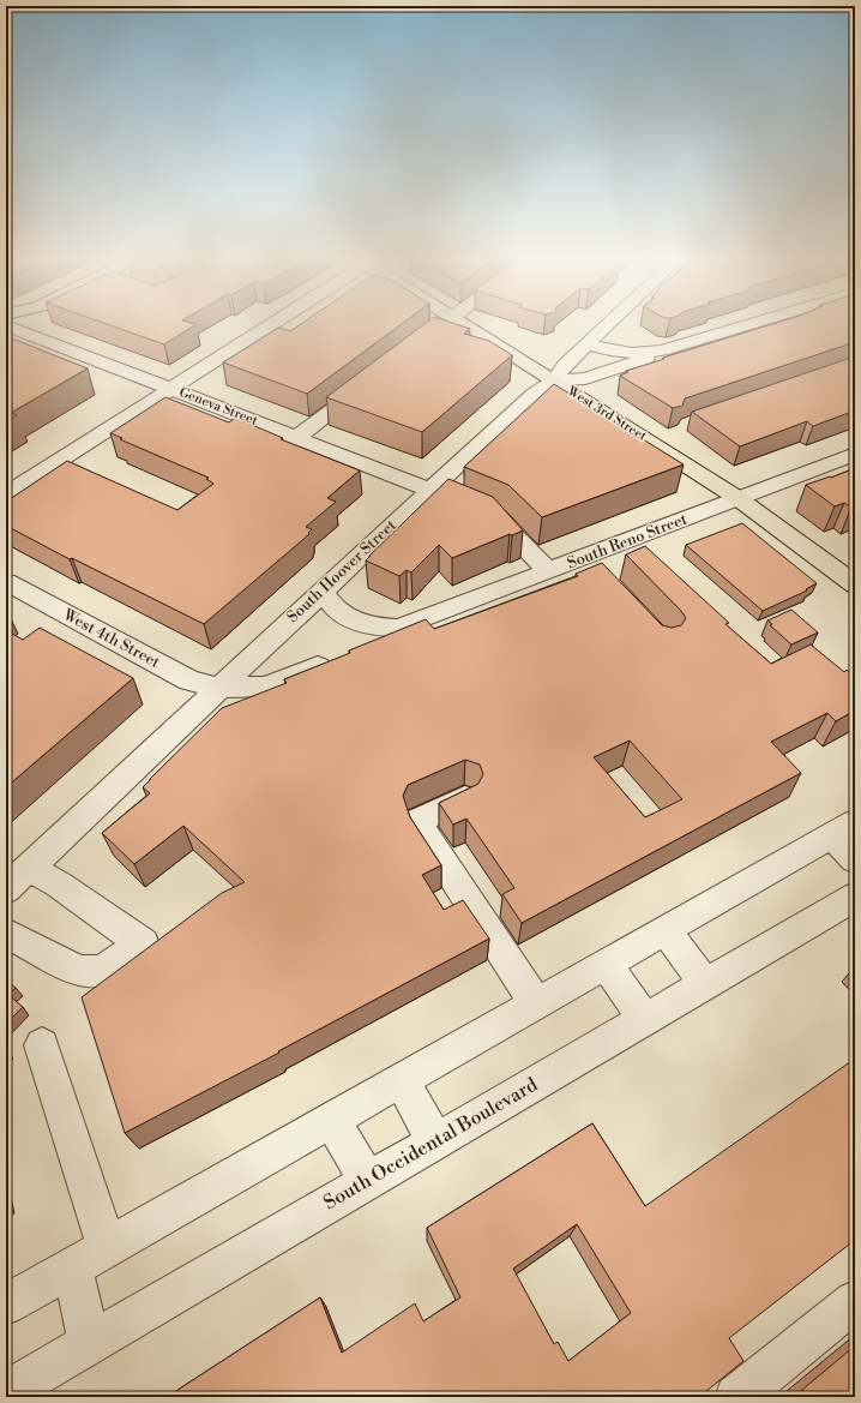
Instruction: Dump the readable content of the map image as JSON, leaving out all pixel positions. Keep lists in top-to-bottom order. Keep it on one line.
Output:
{"streets":{"main road":["West 3rd Street"],"street":["Geneva Street","South Reno Street","South Hoover Street","West 4th Street","South Occidental Boulevard"]},"crossings":[["Geneva Street","South Reno Street"],["Geneva Street","South Hoover Street"],["West 3rd Street","South Reno Street"],["West 3rd Street","South Hoover Street"],["South Reno Street","South Hoover Street"],["South Hoover Street","West 4th Street"]]}
